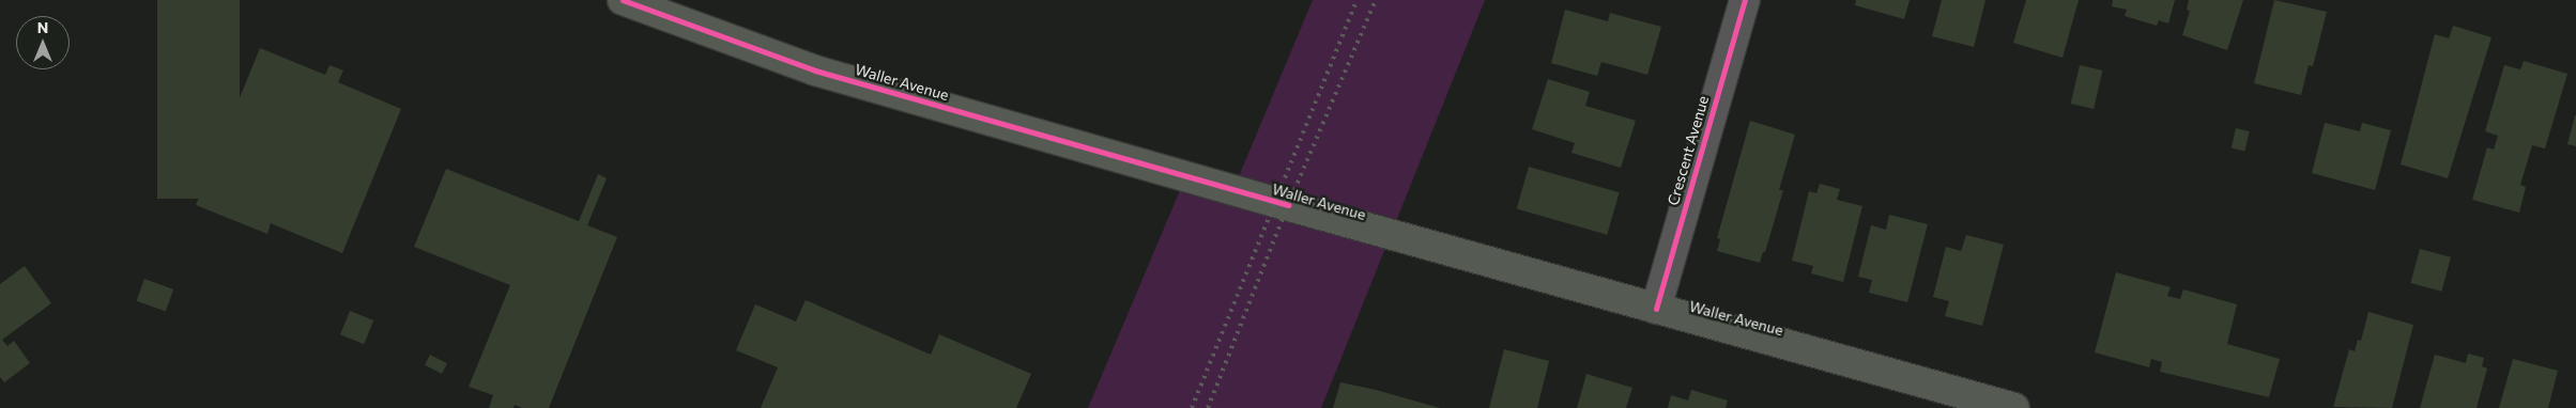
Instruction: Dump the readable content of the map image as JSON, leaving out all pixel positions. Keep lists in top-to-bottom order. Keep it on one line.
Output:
{"streets":{"main road":["Waller Avenue"],"street":["Crescent Avenue"]},"crossings":[["Waller Avenue","Crescent Avenue"]],"north":"top"}
